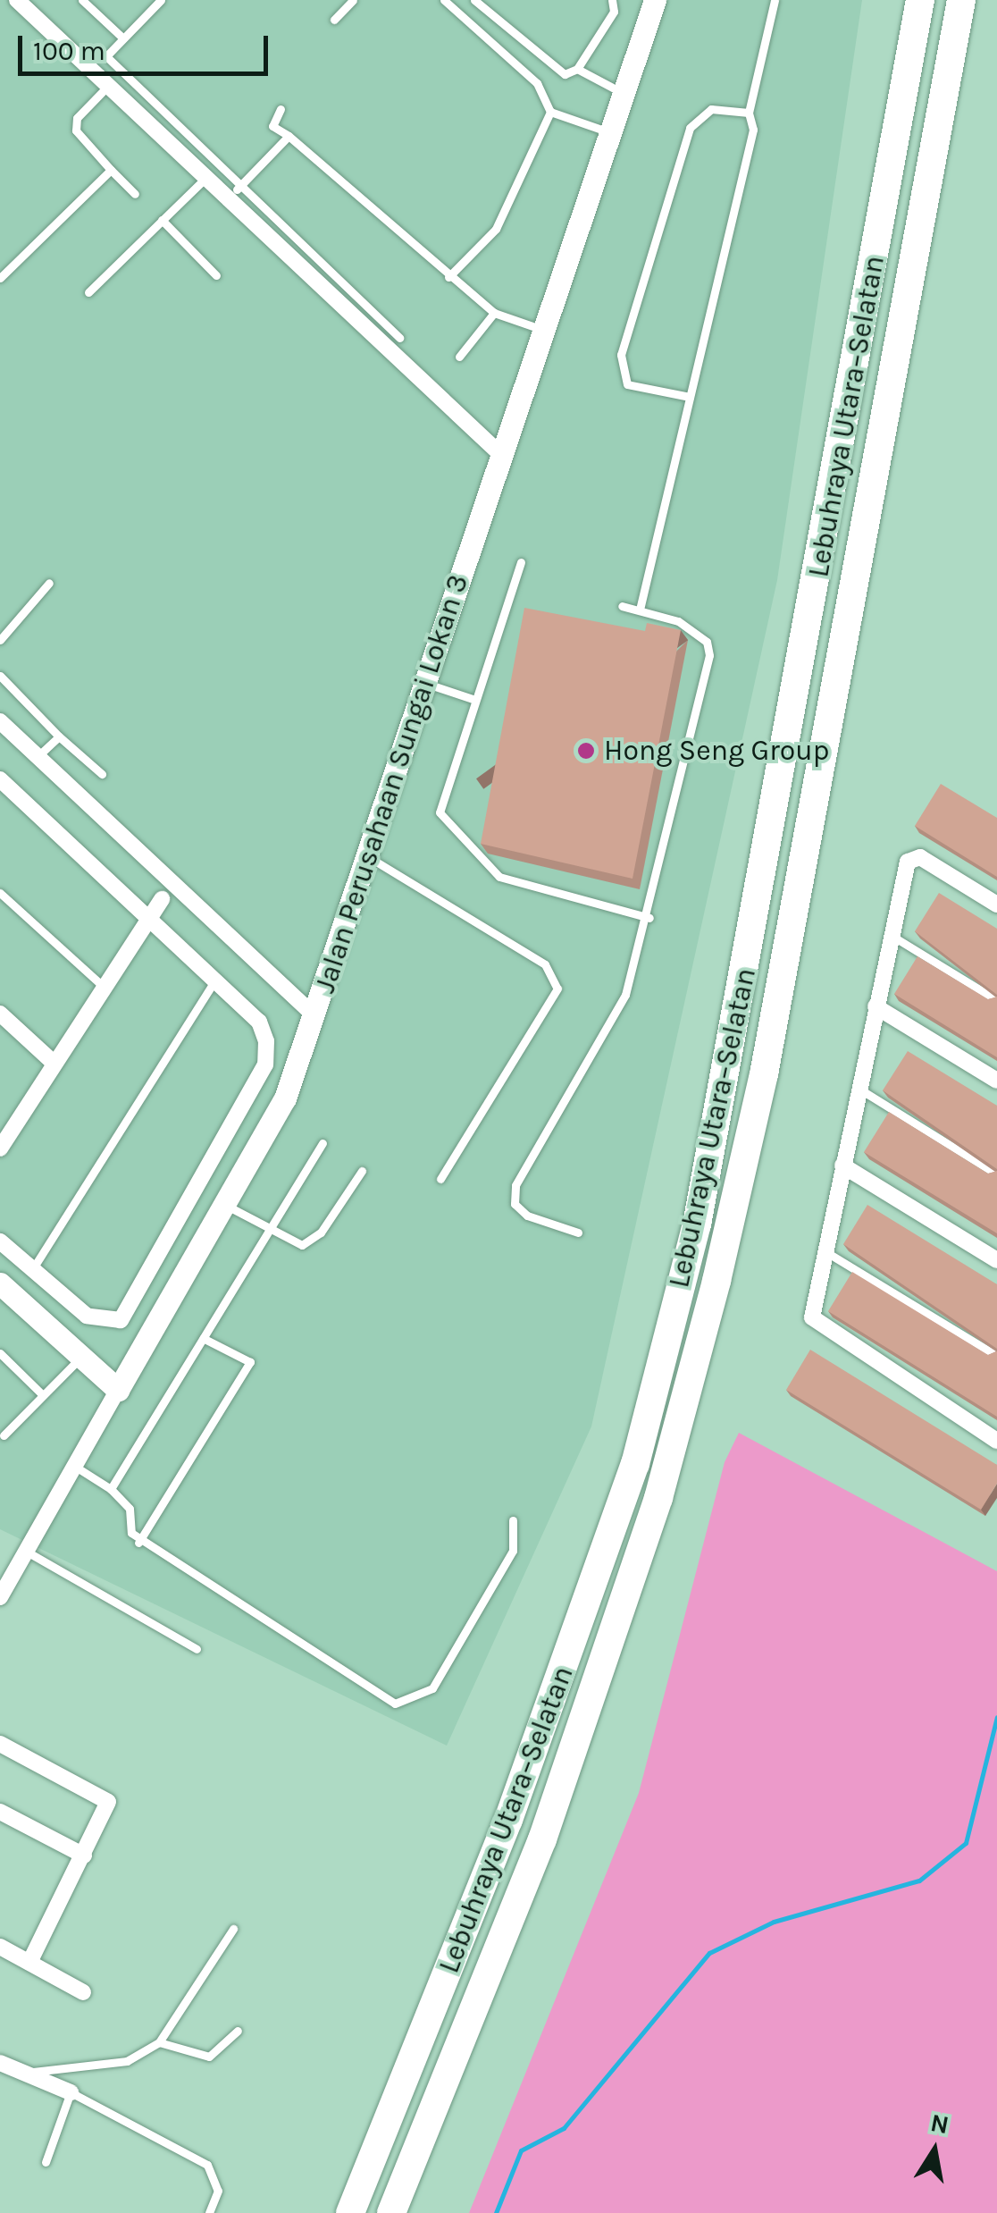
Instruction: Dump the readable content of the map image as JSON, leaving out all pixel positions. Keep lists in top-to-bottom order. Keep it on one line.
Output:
{"streets":{"highway":["Lebuhraya Utara–Selatan"],"main road":["Jalan Perusahaan Sungai Lokan 3"]},"places":["Hong Seng Group"],"scale_bar":"100 m","north":"top"}
